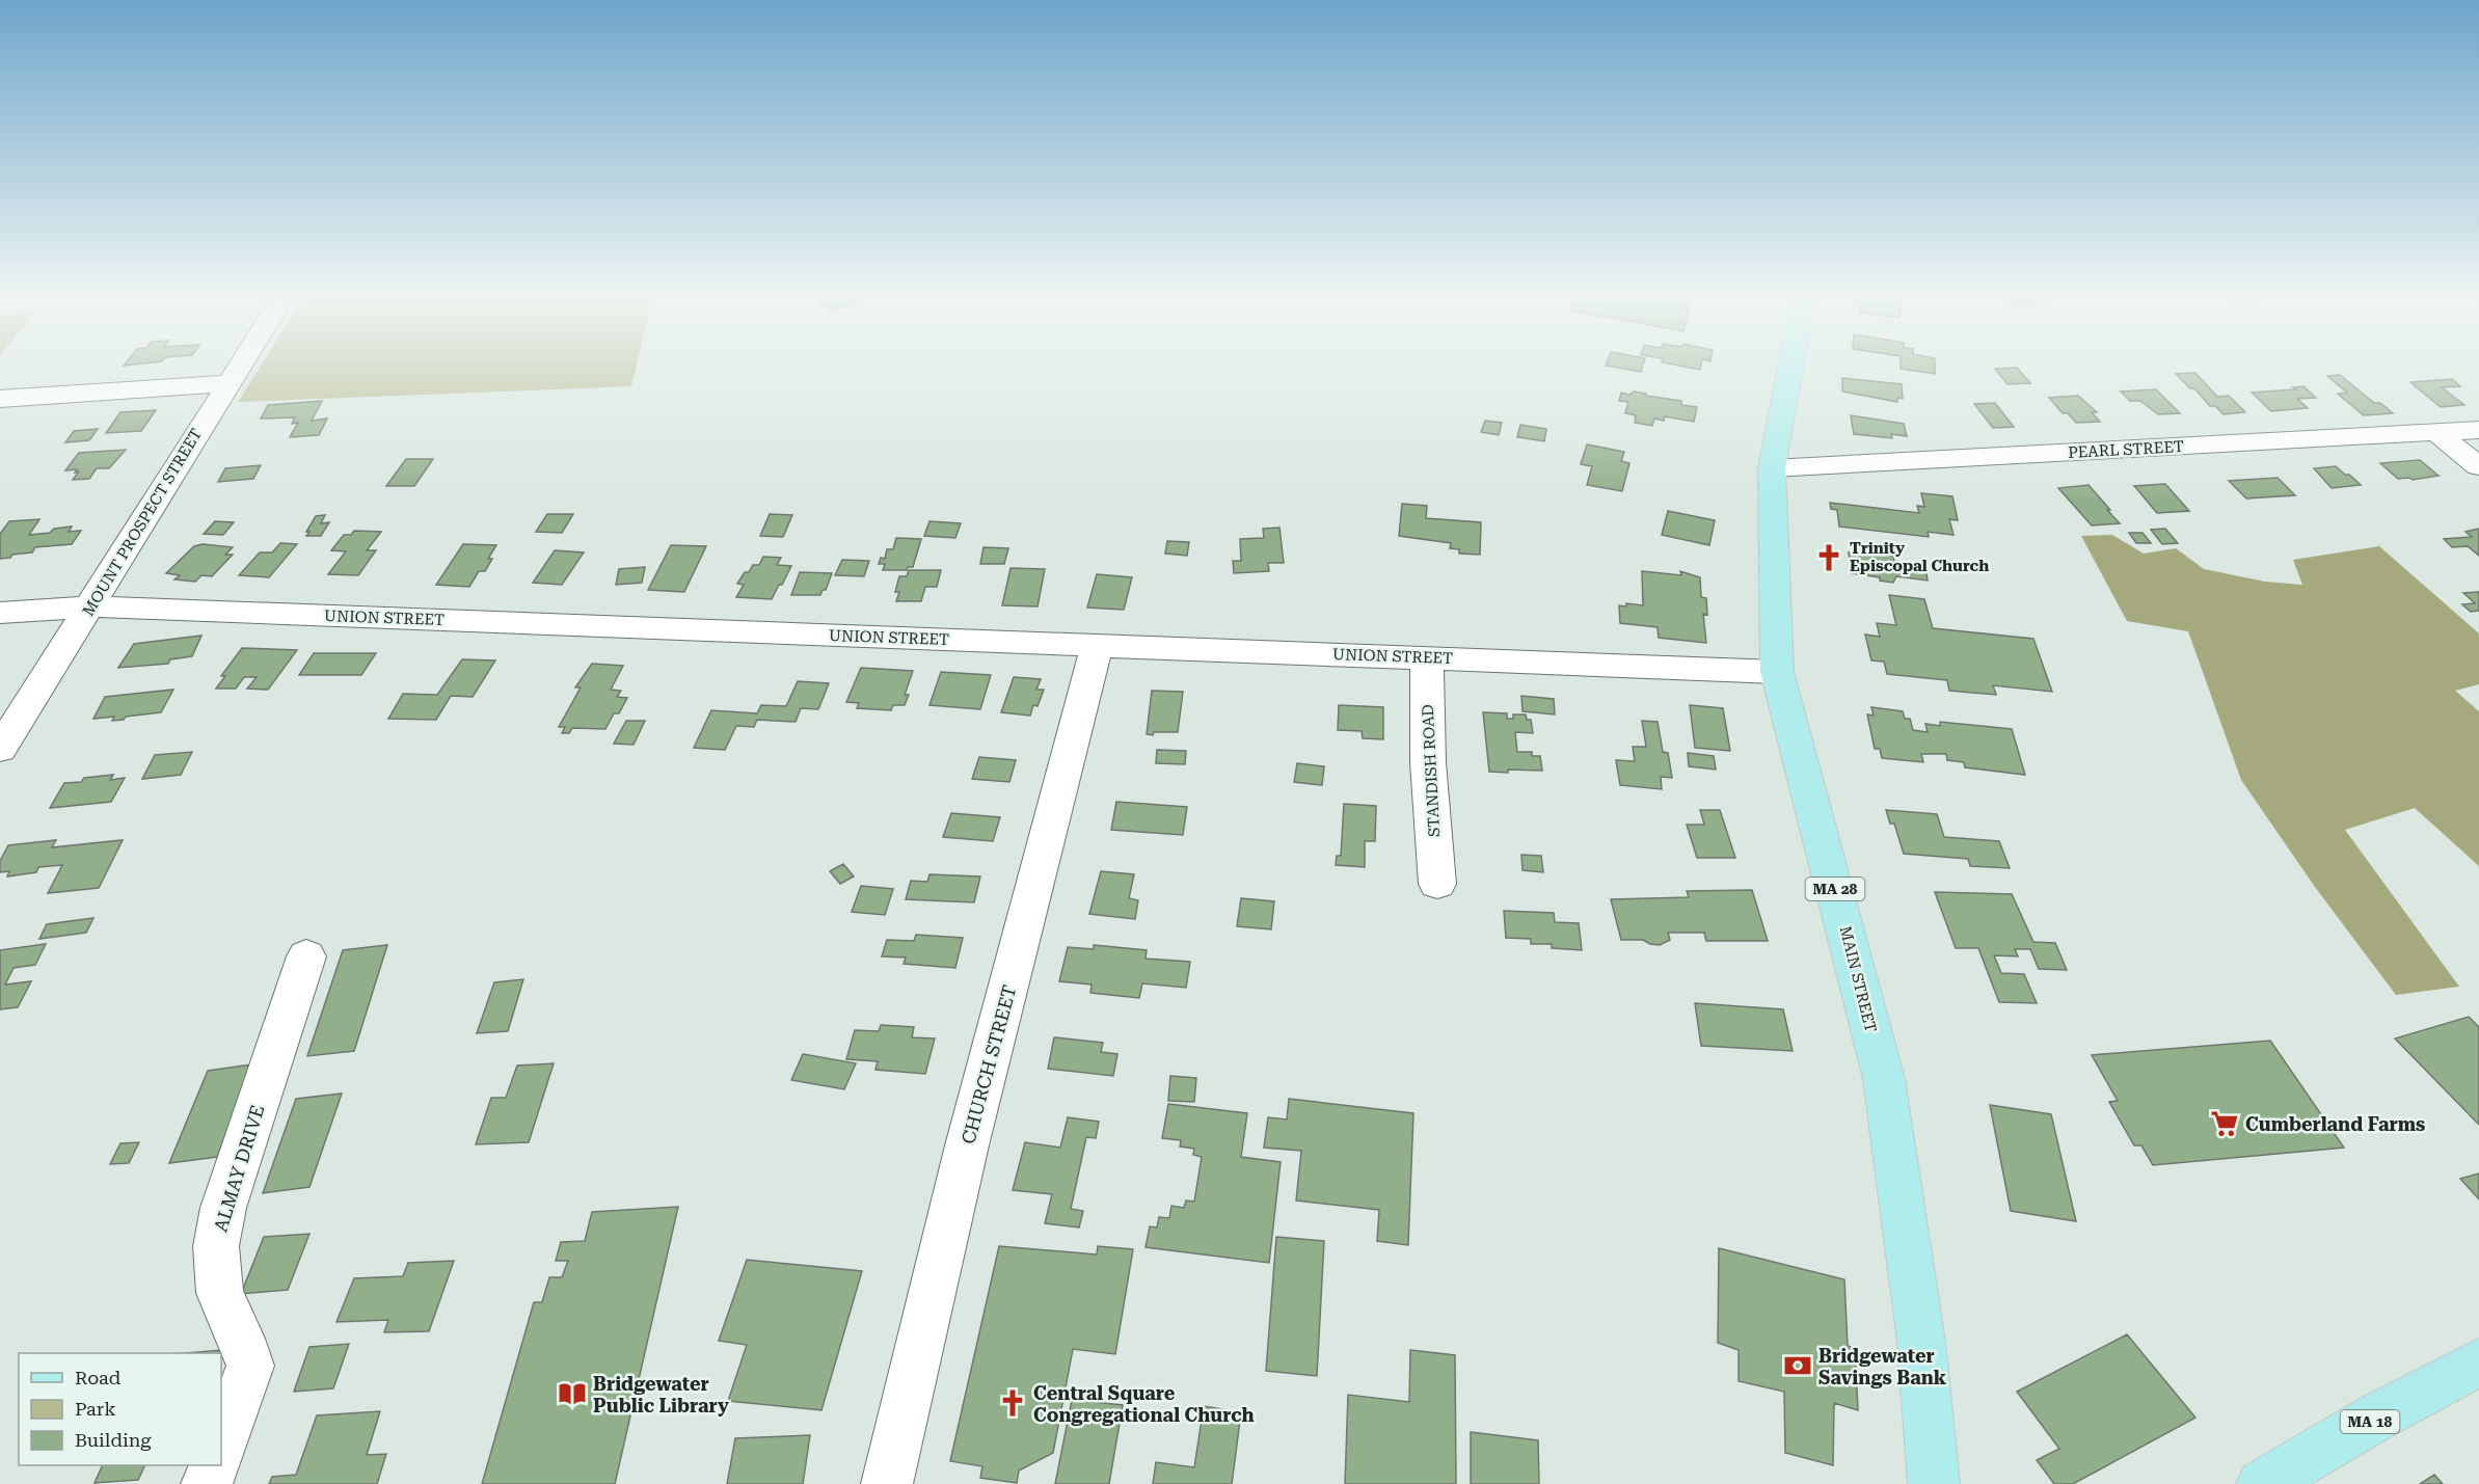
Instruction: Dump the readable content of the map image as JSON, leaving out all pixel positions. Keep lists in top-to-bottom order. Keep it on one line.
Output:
{"streets":{"main road":["MA 28","MAIN STREET","MA 18"],"street":["PEARL STREET","MOUNT PROSPECT STREET","UNION STREET","STANDISH ROAD","CHURCH STREET","ALMAY DRIVE"]},"crossings":[["PEARL STREET","MAIN STREET"],["MOUNT PROSPECT STREET","UNION STREET"],["UNION STREET","STANDISH ROAD"],["UNION STREET","MAIN STREET"],["UNION STREET","CHURCH STREET"]],"places":{"church":["Trinity Episcopal Church","Central Square Congregational Church"],"supermarket":["Cumberland Farms"],"bank":["Bridgewater Savings Bank"],"library":["Bridgewater Public Library"]},"legend":["Road","Park","Building"]}
